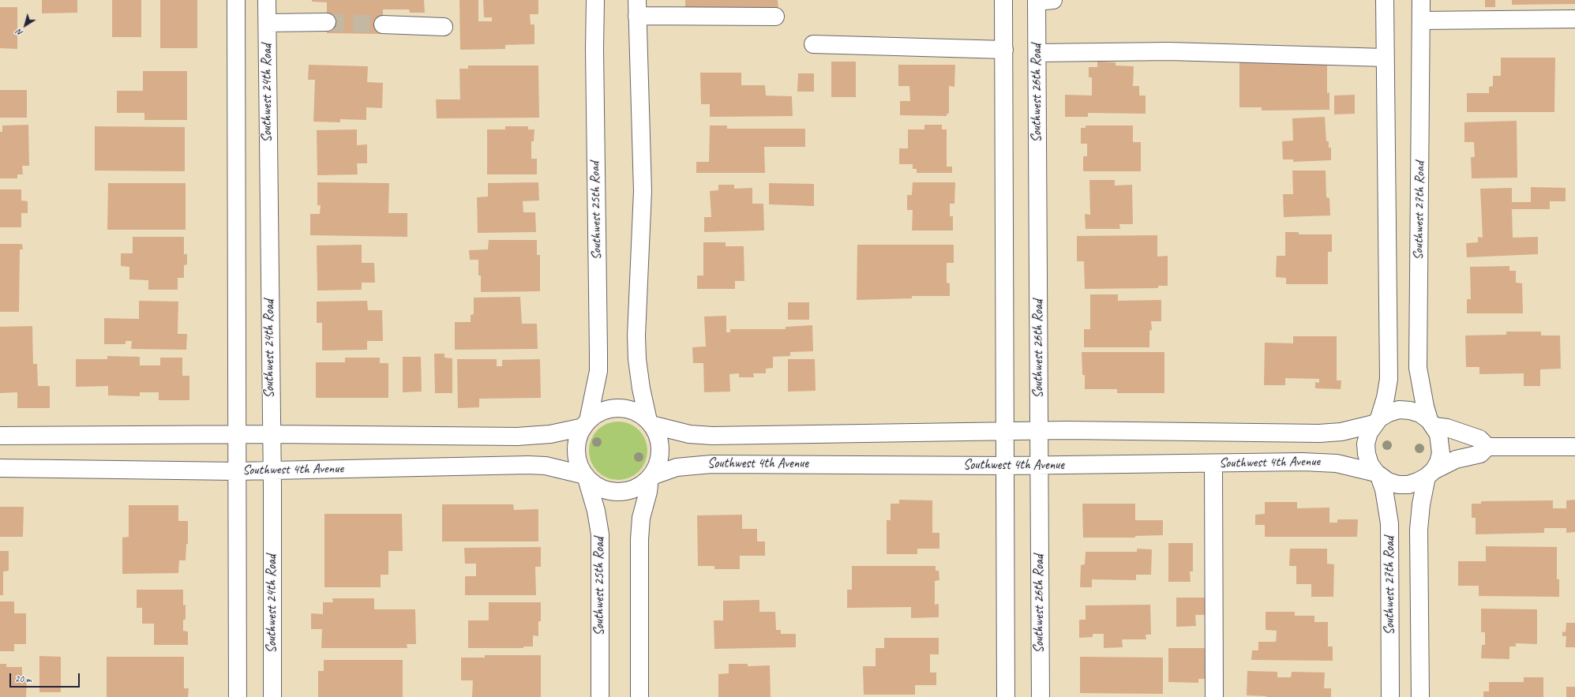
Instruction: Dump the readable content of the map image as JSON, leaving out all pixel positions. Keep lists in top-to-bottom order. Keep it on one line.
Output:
{"streets":{"street":["Southwest 24th Road","Southwest 26th Road","Southwest 25th Road","Southwest 27th Road","Southwest 4th Avenue"]},"crossings":[["Southwest 24th Road","Southwest 4th Avenue"],["Southwest 26th Road","Southwest 4th Avenue"],["Southwest 25th Road","Southwest 4th Avenue"],["Southwest 27th Road","Southwest 4th Avenue"]],"scale_bar":"20 m","north":"bottom left"}
